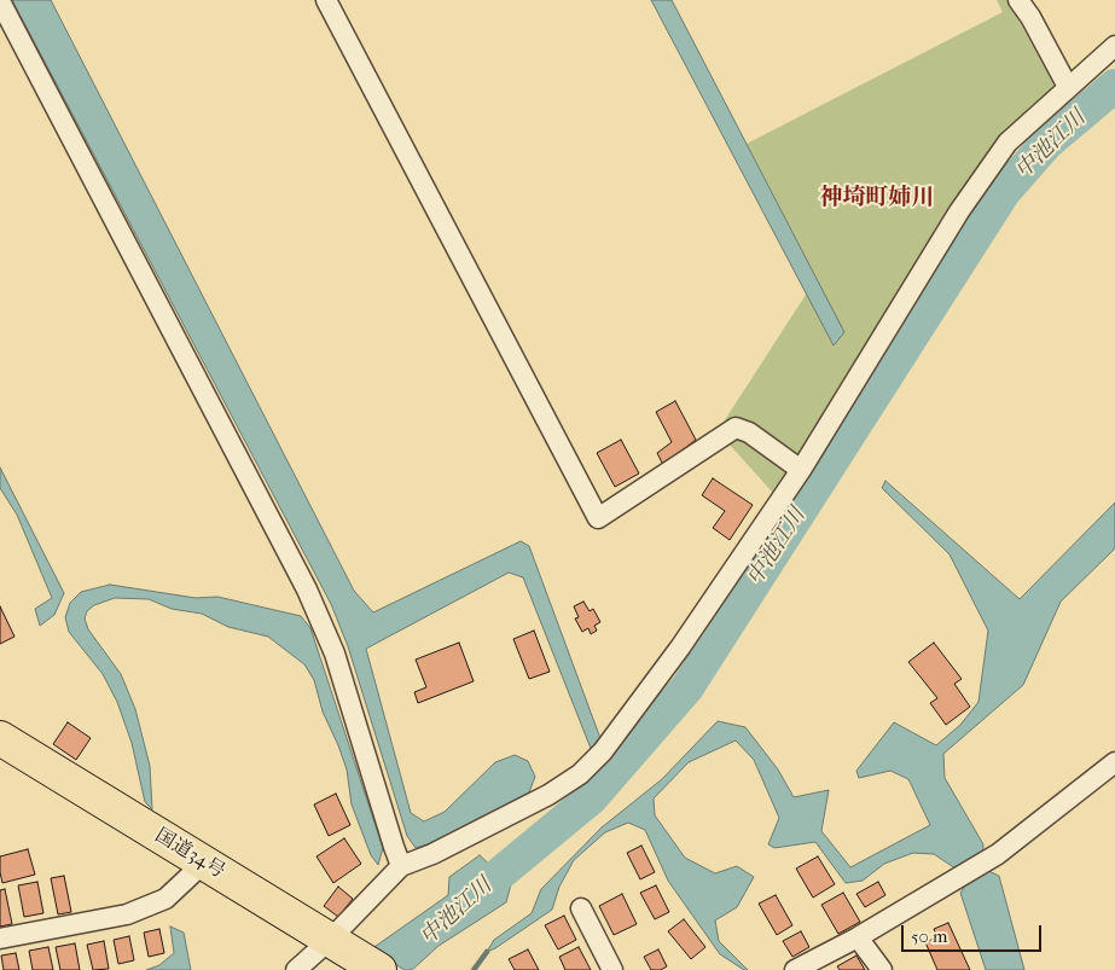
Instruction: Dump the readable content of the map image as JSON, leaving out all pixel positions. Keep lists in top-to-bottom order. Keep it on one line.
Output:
{"streets":{"highway":["国道34号"]},"districts":["神埼町姉川"],"water":["中池江川"],"scale_bar":"50 m"}
